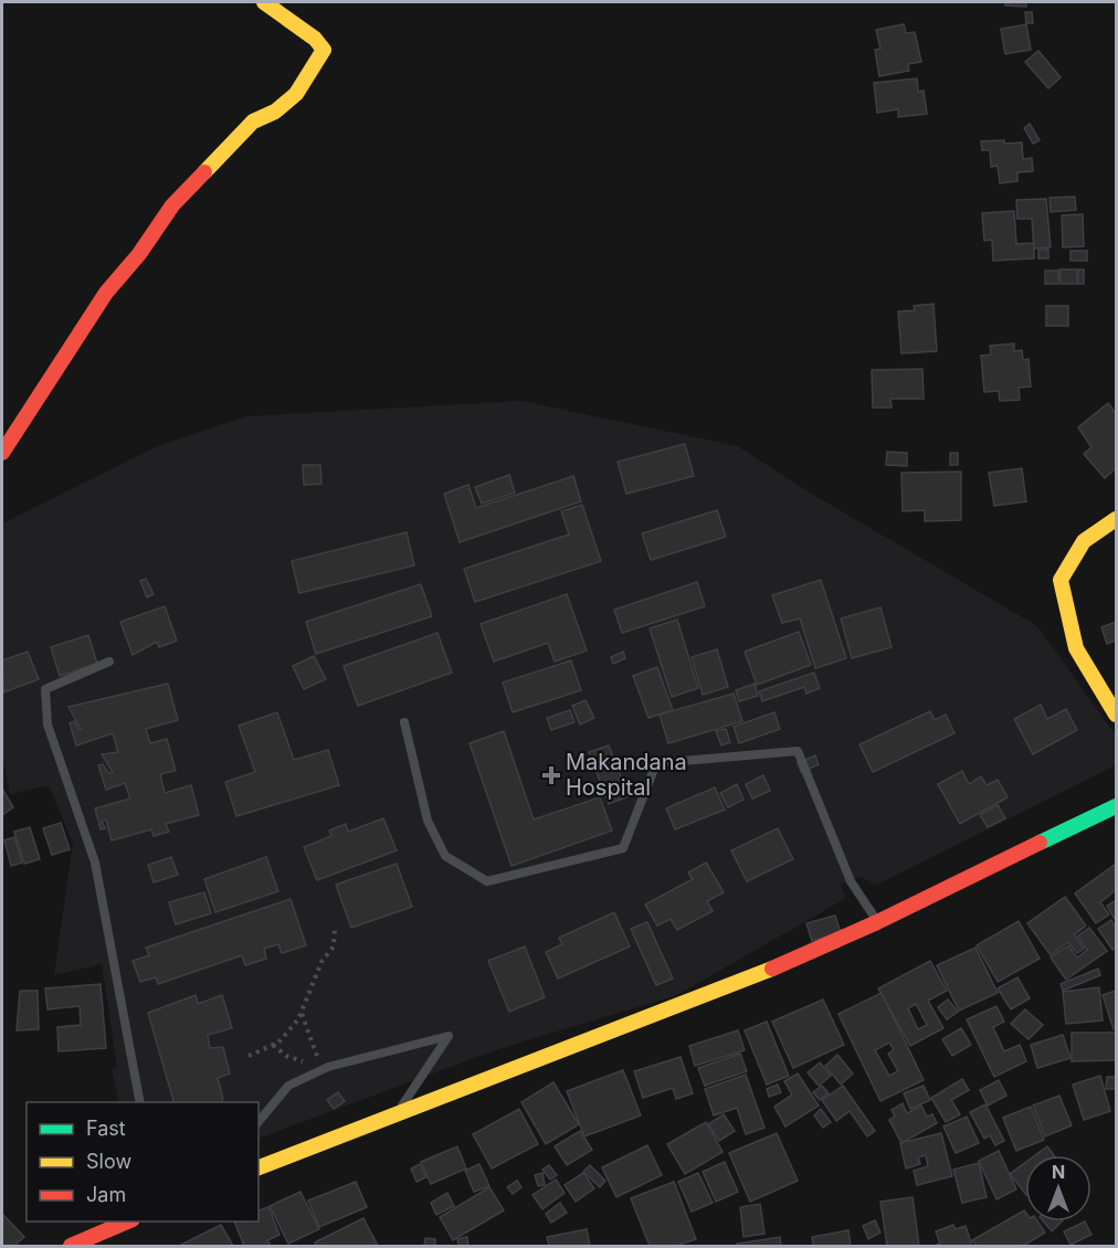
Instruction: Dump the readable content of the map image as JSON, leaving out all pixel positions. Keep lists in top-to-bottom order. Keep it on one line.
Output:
{"places":{"health":["Makandana Hospital"]},"legend":["Fast","Slow","Jam"],"north":"top"}
